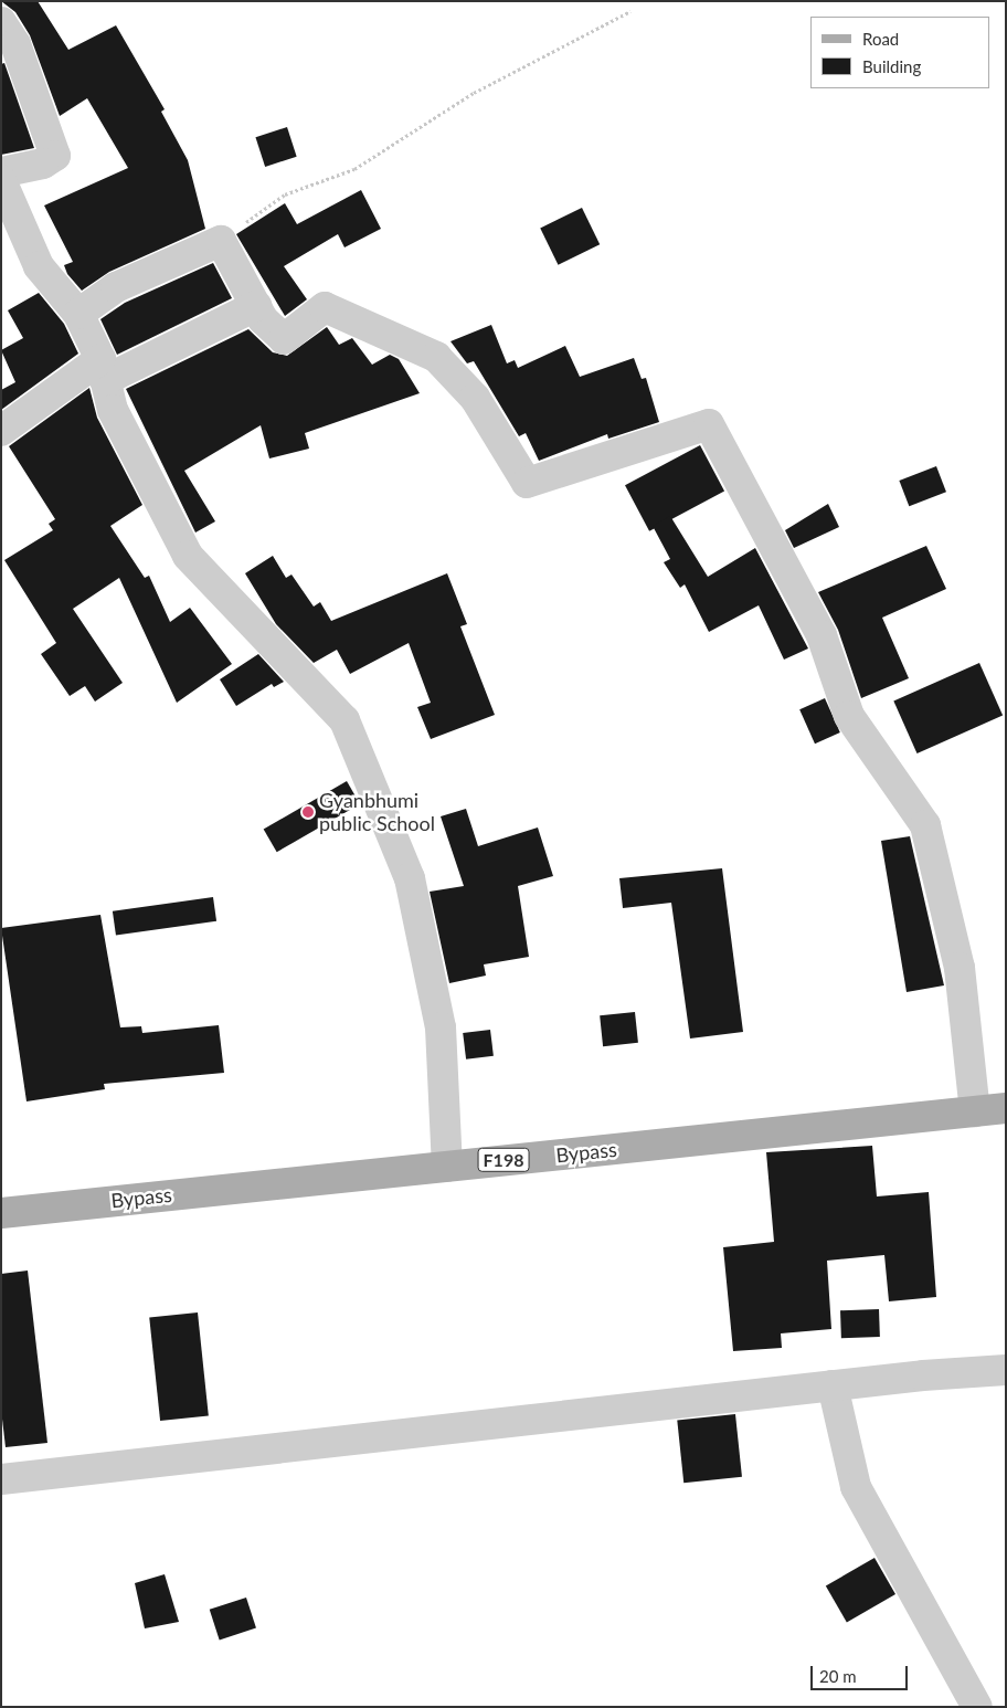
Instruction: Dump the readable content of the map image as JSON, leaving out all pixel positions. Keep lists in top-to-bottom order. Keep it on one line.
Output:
{"streets":{"main road":["Bypass","F198"]},"places":["Gyanbhumi public School"],"legend":["Road","Building"],"scale_bar":"20 m"}
